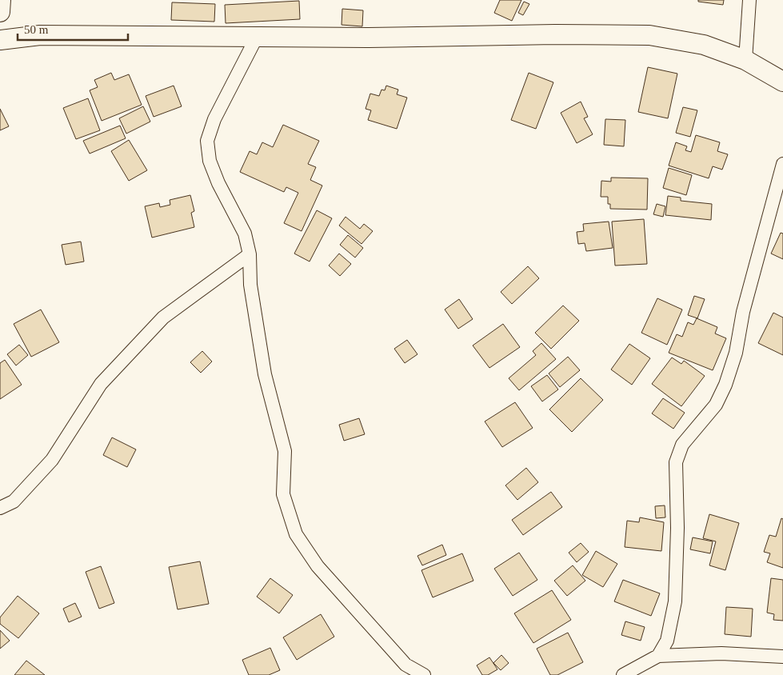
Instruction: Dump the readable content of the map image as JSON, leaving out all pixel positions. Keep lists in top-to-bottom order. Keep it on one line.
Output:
{"scale_bar":"50 m"}
